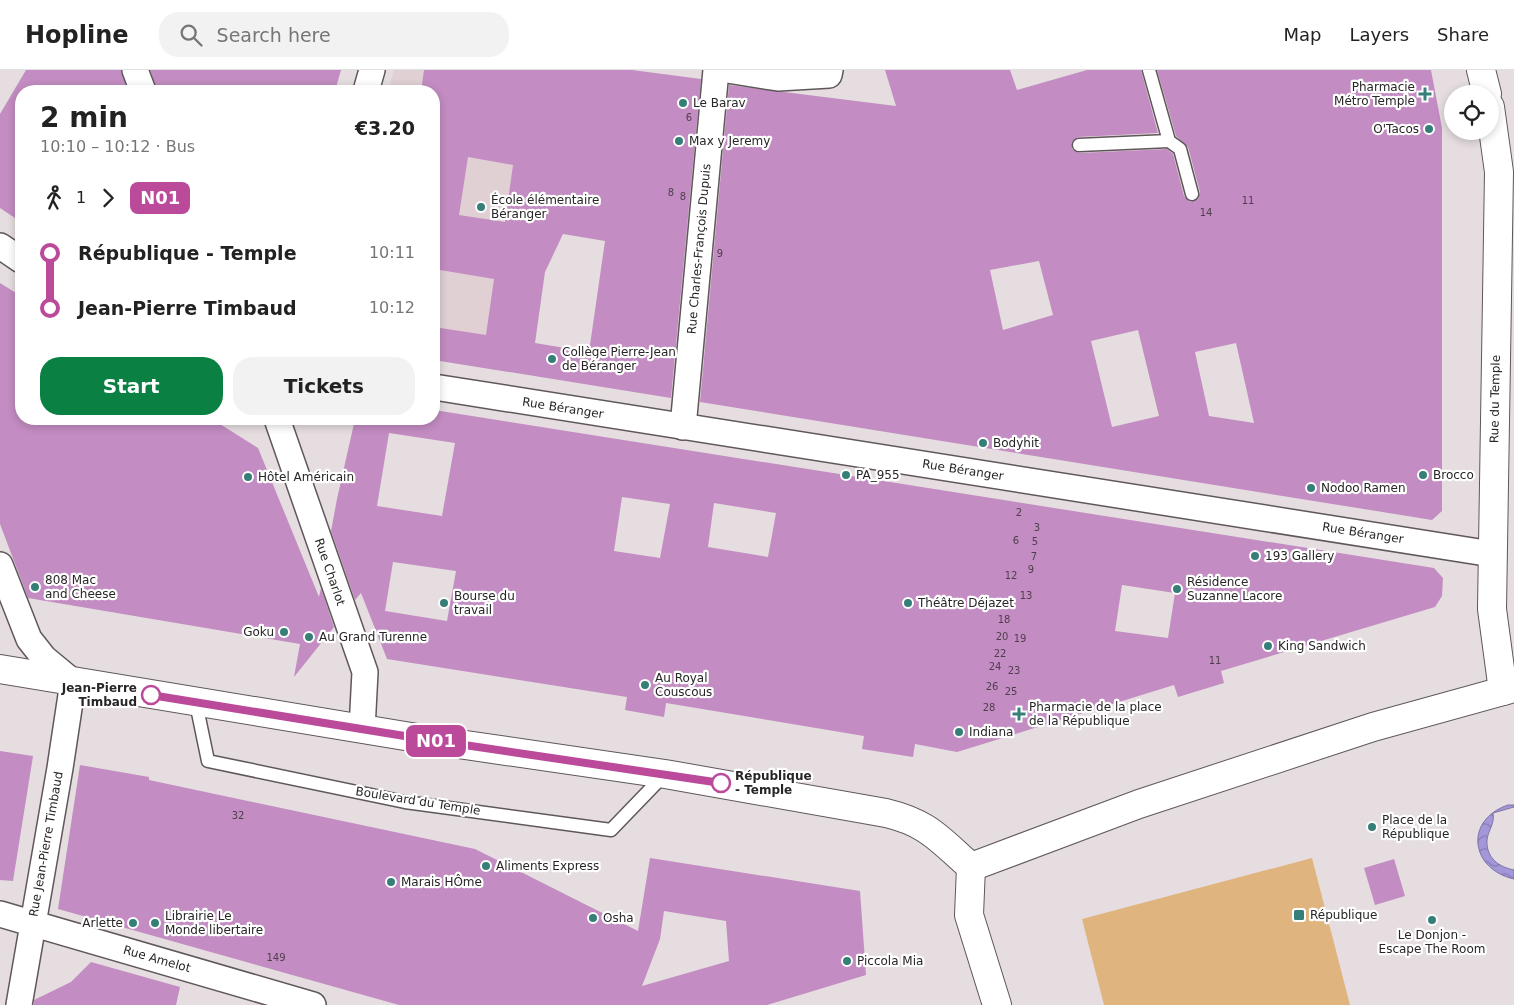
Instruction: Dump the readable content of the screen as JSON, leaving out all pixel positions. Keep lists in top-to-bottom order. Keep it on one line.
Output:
{"streets":{"main road":["Rue du Temple"],"street":["Rue Charles-François Dupuis","Rue Béranger","Rue Charlot","Rue Jean-Pierre Timbaud","Rue Amelot"],"lane":["Boulevard du Temple"]},"crossings":[["Rue Charles-François Dupuis","Rue Béranger"],["Rue du Temple","Rue Béranger"],["Rue Jean-Pierre Timbaud","Rue Amelot"]],"places":{"health":["Pharmacie Métro Temple","Pharmacie de la place de la République"],"other":["Le Barav","O'Tacos","Max y Jeremy","École élémentaire Béranger","Collège Pierre-Jean de Béranger","Bodyhit","PA_955","Brocco","Hôtel Américain","Nodoo Ramen","193 Gallery","808 Mac and Cheese","Résidence Suzanne Lacore","Bourse du travail","Théâtre Déjazet","Goku","Au Grand Turenne","King Sandwich","Au Royal Couscous","Jean-Pierre Timbaud","Indiana","République - Temple","Place de la République","Aliments Express","Marais HÔme","Osha","Le Donjon - Escape The Room","Arlette","Librairie Le Monde libertaire","Piccola Mia"],"transit":["République"]},"lines":["bus line N01"],"house_numbers":["6","8","8","11","14","9","2","3","6","5","7","9","12","13","18","20","19","22","11","24","23","26","25","28","32","149"],"page":{"header":"Hopline","search":"Search here","nav":["Map","Layers","Share"],"on_map":"N01","heading":["2 min","10:10 – 10:12 · Bus","€3.20"],"legs":["1","N01"],"list":[{"name":"République - Temple","value":"10:11"},{"name":"Jean-Pierre Timbaud","value":"10:12"}],"buttons":["Start","Tickets"]}}
